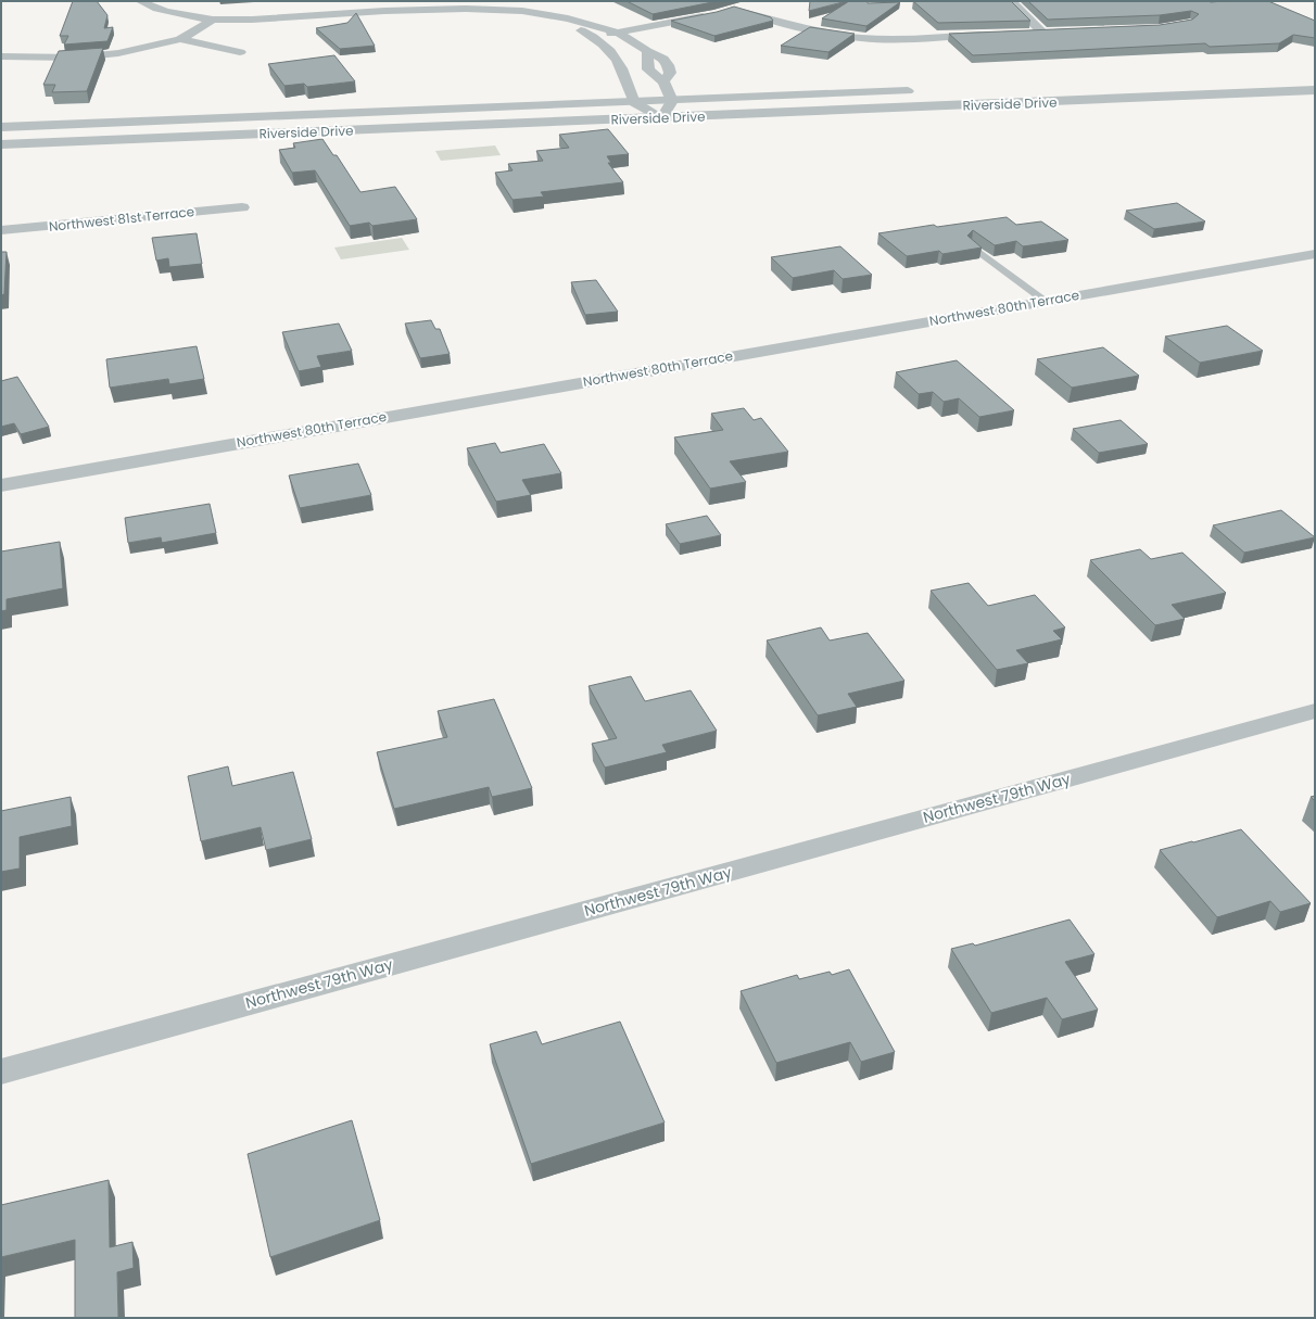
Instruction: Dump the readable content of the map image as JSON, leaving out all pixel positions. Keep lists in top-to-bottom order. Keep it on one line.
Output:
{"streets":{"street":["Riverside Drive","Northwest 81st Terrace","Northwest 80th Terrace","Northwest 79th Way"]}}
